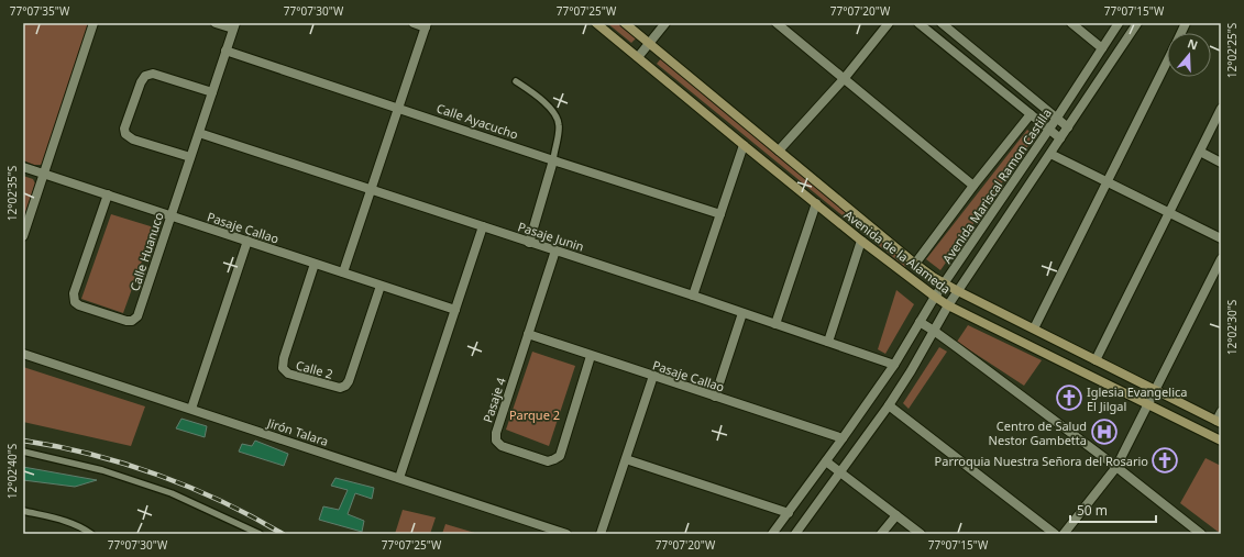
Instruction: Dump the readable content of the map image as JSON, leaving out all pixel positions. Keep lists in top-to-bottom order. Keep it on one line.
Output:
{"streets":{"street":["Calle Ayacucho","Avenida Mariscal Ramon Castilla","Pasaje Callao","Pasaje Junin","Calle Huanuco","Avenida de la Alameda","Calle 2","Pasaje 4","Jirón Talara"]},"crossings":[["Calle Ayacucho","Calle Huanuco"],["Avenida Mariscal Ramon Castilla","Pasaje Callao"],["Avenida Mariscal Ramon Castilla","Pasaje Junin"],["Avenida Mariscal Ramon Castilla","Avenida de la Alameda"],["Pasaje Callao","Calle Huanuco"],["Pasaje Callao","Calle 2"],["Pasaje Callao","Pasaje 4"],["Pasaje Junin","Calle Huanuco"],["Pasaje Junin","Pasaje 4"]],"parks":["Parque 2"],"places":{"church":["Iglesia Evangelica El Jilgal","Parroquia Nuestra Señora del Rosario"],"hospital":["Centro de Salud Nestor Gambetta"]},"scale_bar":"50 m","north":"top","coordinates":["77°07'35\"W","77°07'30\"W","77°07'25\"W","77°07'20\"W","77°07'15\"W","12°02'25\"S","12°02'35\"S","12°02'30\"S","12°02'40\"S"]}
